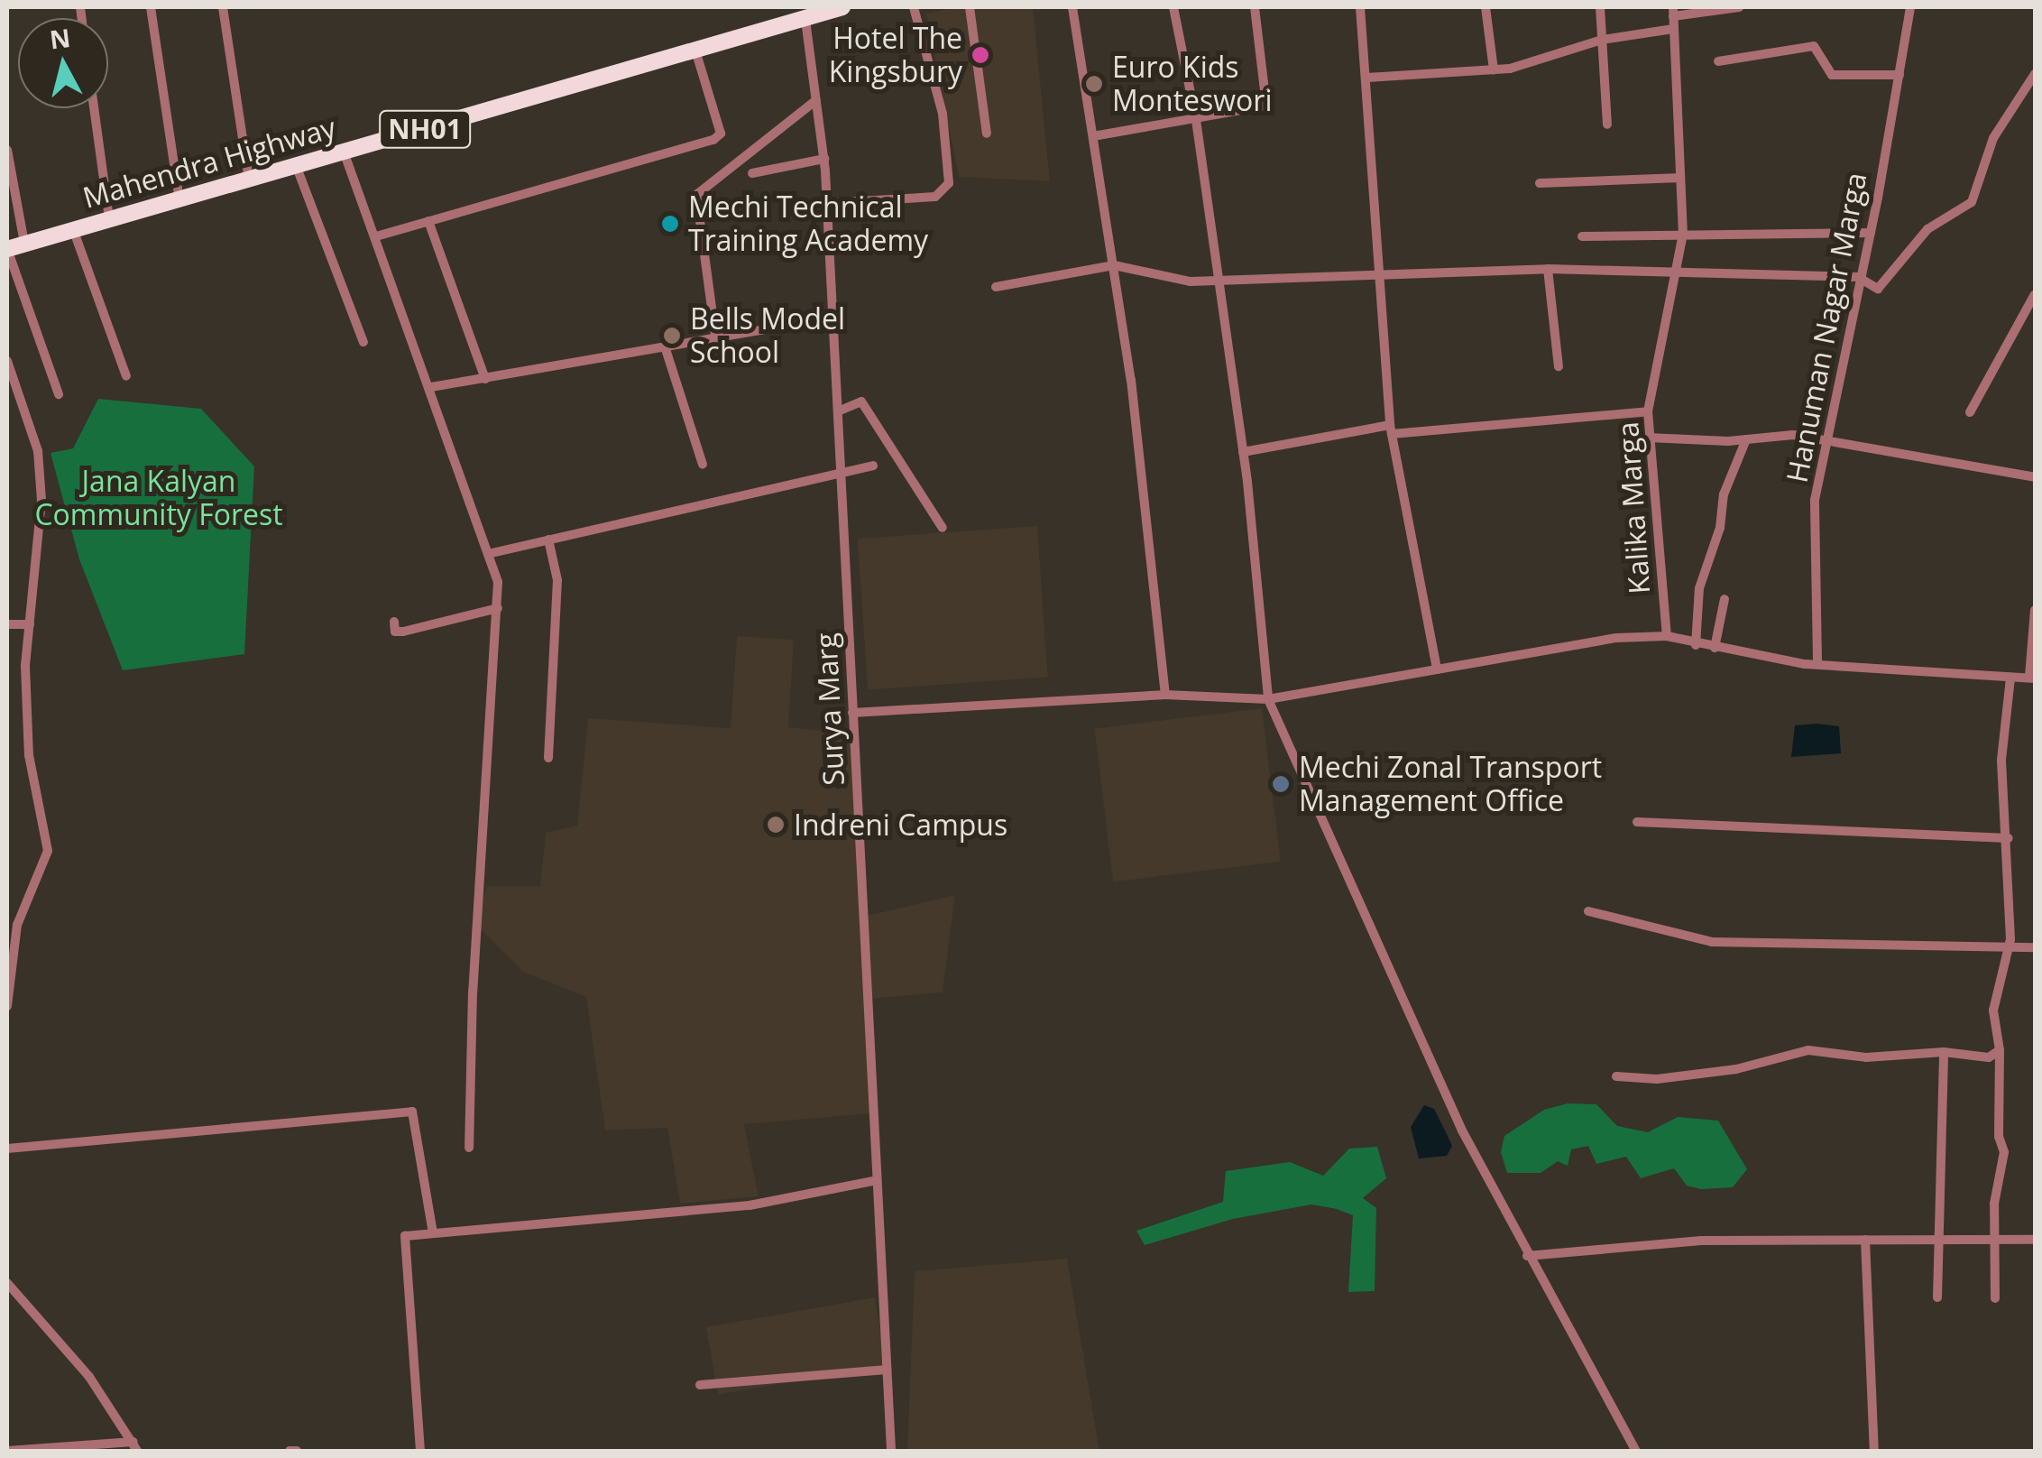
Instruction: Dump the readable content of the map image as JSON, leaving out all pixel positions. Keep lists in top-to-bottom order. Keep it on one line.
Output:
{"streets":{"highway":["NH01","Mahendra Highway"],"street":["Hanuman Nagar Marga","Kalika Marga","Surya Marg"]},"crossings":[["Mahendra Highway","Surya Marg"]],"parks":["Jana Kalyan Community Forest"],"places":["Hotel The Kingsbury","Euro Kids Monteswori","Mechi Technical Training Academy","Bells Model School","Mechi Zonal Transport Management Office","Indreni Campus"],"north":"top"}
